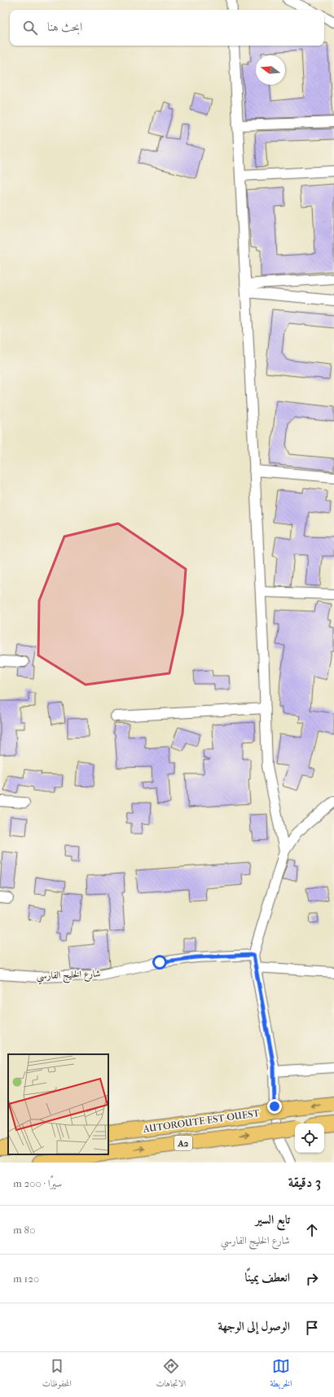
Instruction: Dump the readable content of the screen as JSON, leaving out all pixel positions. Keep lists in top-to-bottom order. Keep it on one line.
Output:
{"streets":{"highway":["AUTOROUTE EST-OUEST","A2"],"street":["شارع الخليج الفارسي"]},"north":"left","page":{"search":"ابحث هنا","heading":["3 دقيقة","سيرًا · 200 m"],"list":[["تابع السير","شارع الخليج الفارسي","80 m"],["انعطف يمينًا","120 m"],"الوصول إلى الوجهة"],"nav":["الخريطة","الاتجاهات","المحفوظات"]}}
